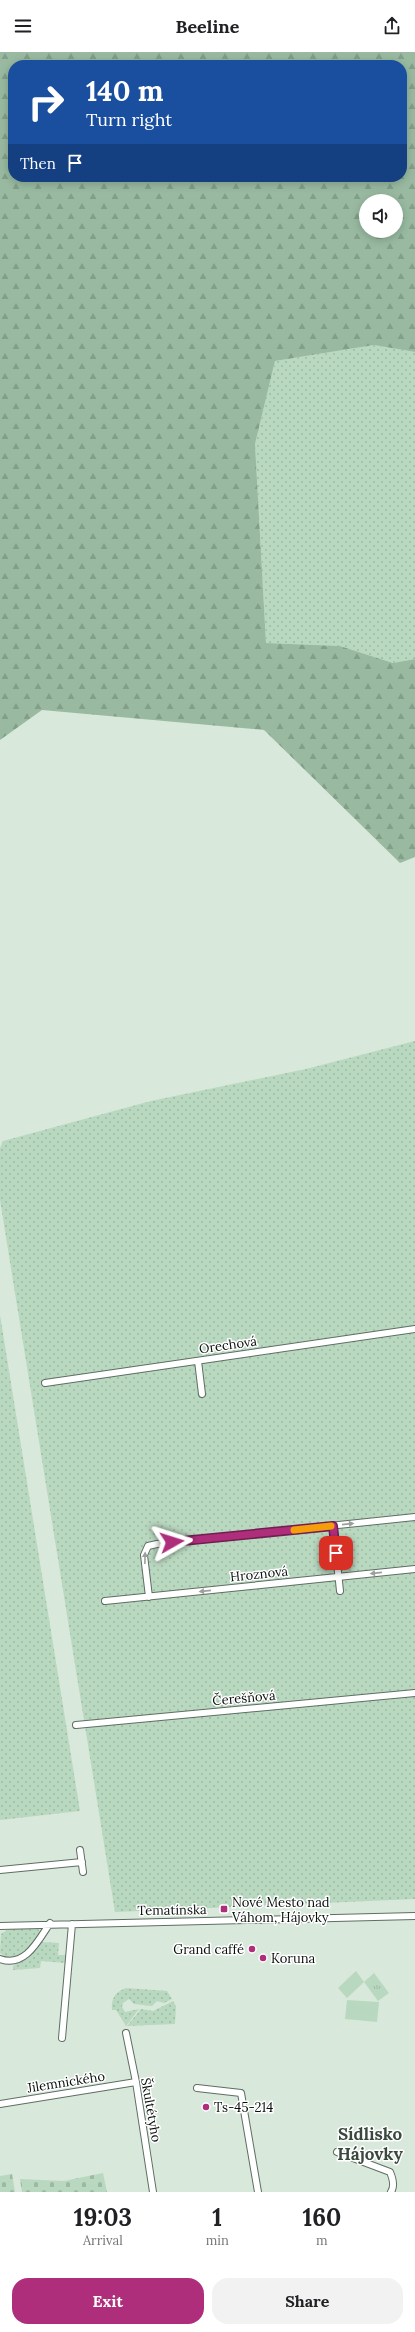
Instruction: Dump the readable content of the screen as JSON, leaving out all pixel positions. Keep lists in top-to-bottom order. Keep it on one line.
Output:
{"streets":{"street":["Orechová","Hroznová","Čerešňová","Tematínska","Jilemnického","Škultétyho"]},"crossings":[["Jilemnického","Škultétyho"]],"one_way":["Hroznová"],"districts":["Sídlisko Hájovky"],"places":{"transit":["Nové Mesto nad Váhom, Hájovky"],"other":["Grand caffé","Koruna","Ts-45-214"]},"page":{"header":"Beeline","turn":["140 m","Turn right"],"then":"Then","eta":["19:03","Arrival","1","min","160","m"],"buttons":["Exit","Share"]}}
